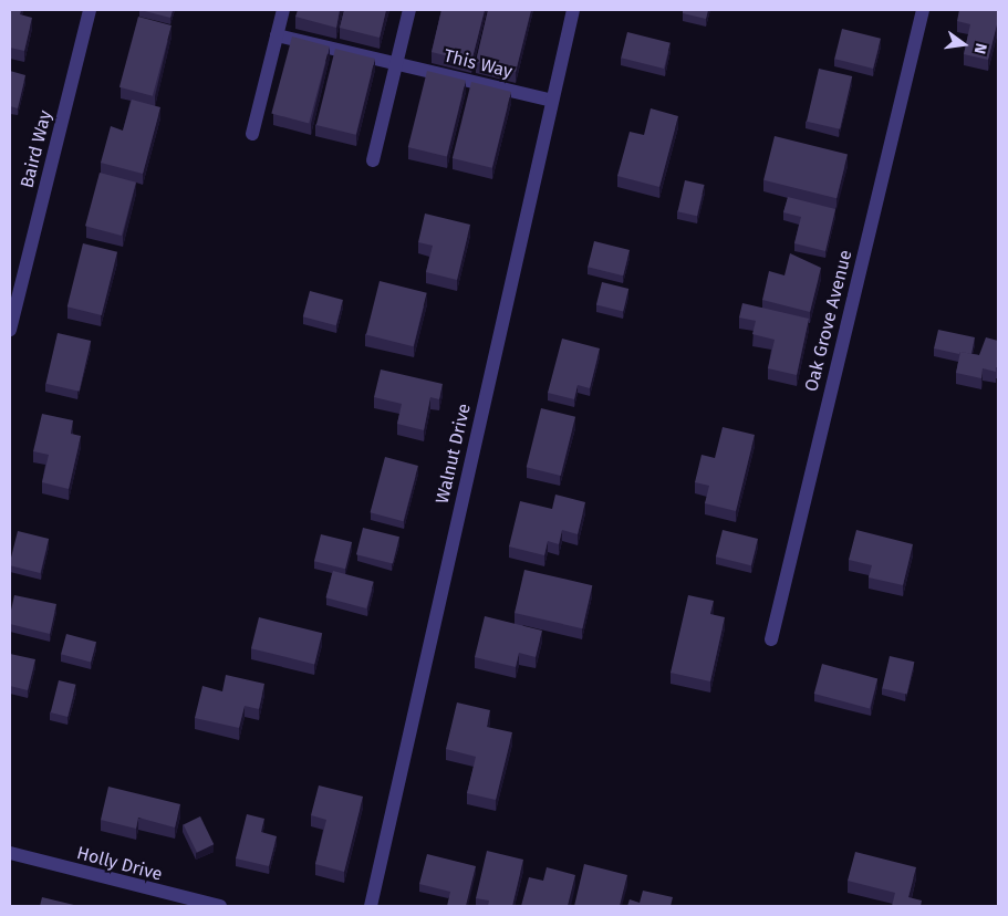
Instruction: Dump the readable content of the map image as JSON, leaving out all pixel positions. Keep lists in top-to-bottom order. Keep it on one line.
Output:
{"streets":{"street":["This Way","Baird Way","Oak Grove Avenue","Walnut Drive","Holly Drive"]},"crossings":[["This Way","Walnut Drive"]],"north":"right"}
